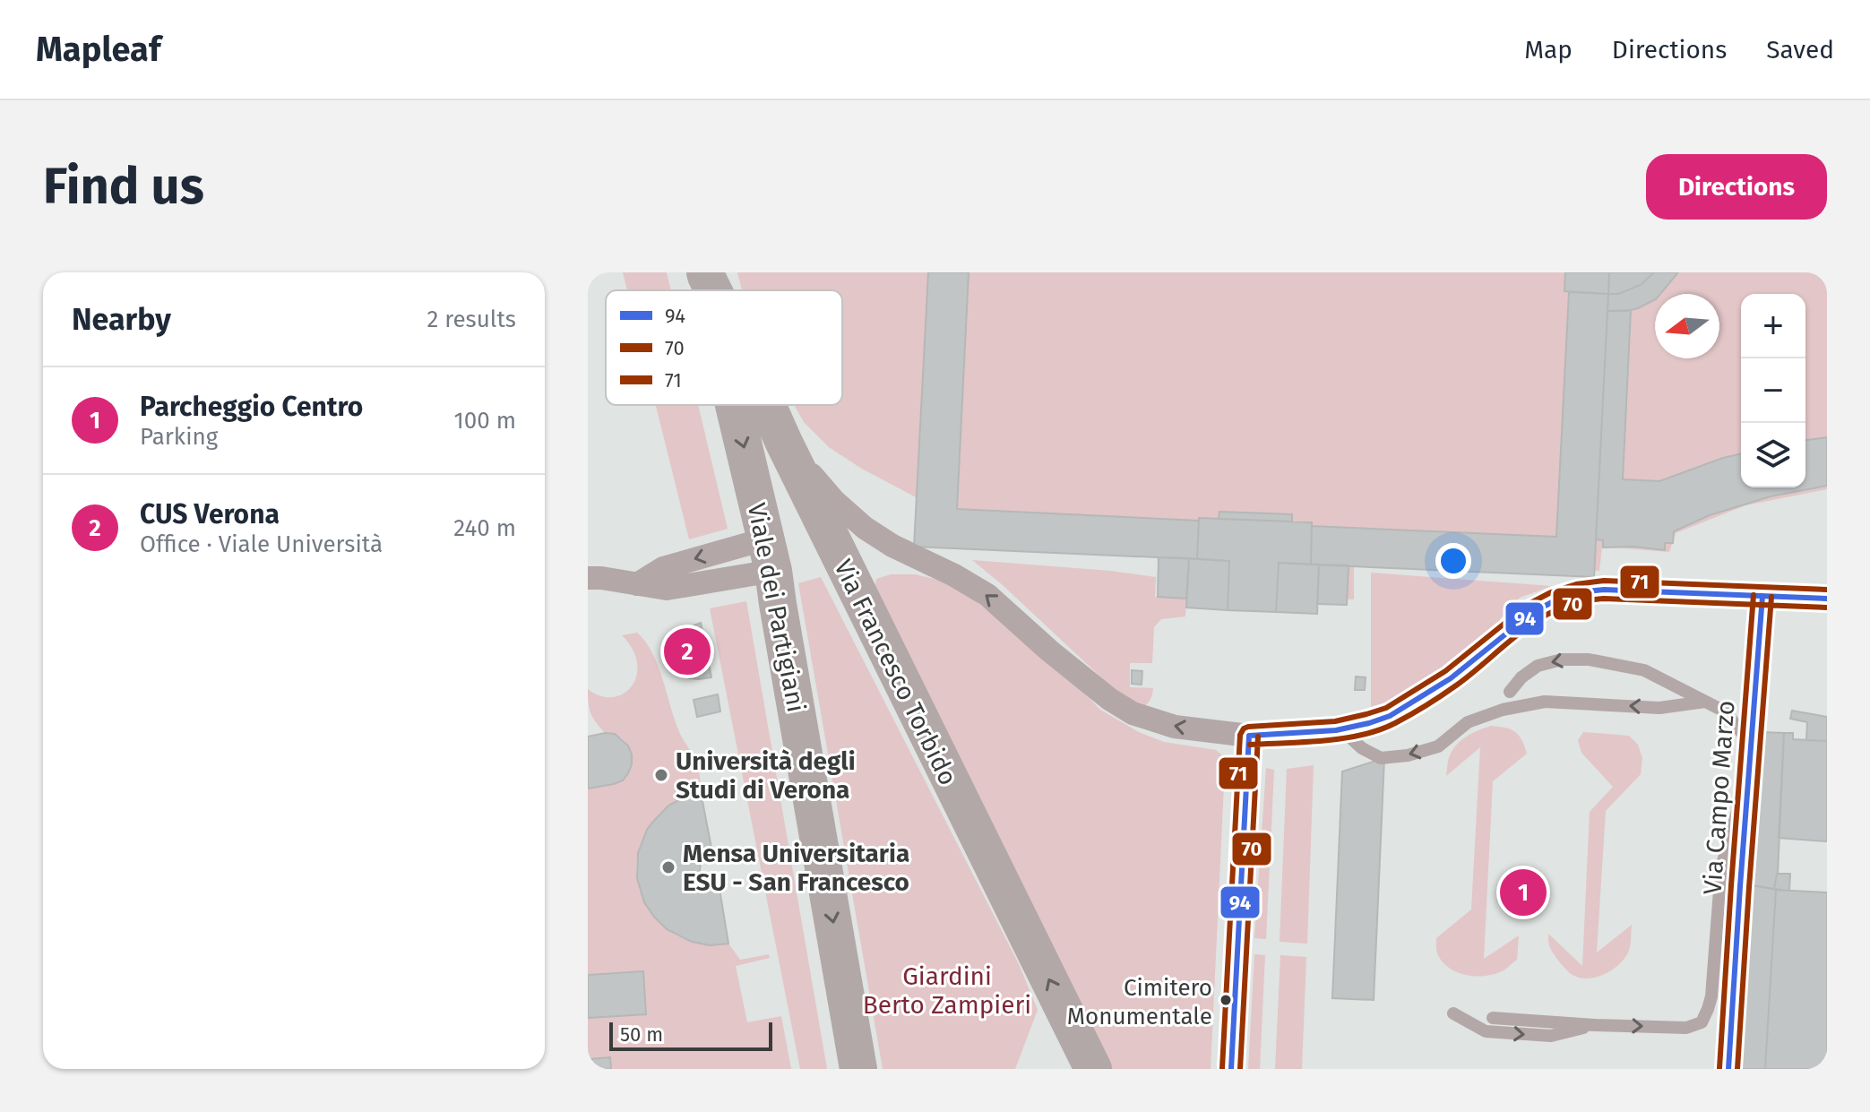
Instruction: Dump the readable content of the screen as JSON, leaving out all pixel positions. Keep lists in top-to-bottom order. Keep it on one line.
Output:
{"streets":{"main road":["Viale dei Partigiani","Via Francesco Torbido"],"street":["Via Campo Marzo"]},"one_way":["Viale dei Partigiani","Via Francesco Torbido"],"parks":["Giardini Berto Zampieri"],"places":["Università degli Studi di Verona","Mensa Universitaria ESU - San Francesco","Cimitero Monumentale"],"lines":["transit line 71","transit line 94","transit line 70"],"legend":["94","70","71"],"scale_bar":"50 m","north":"left","page":{"header":"Mapleaf","nav":["Map","Directions","Saved"],"buttons":"Directions","title":"Find us","heading":["Nearby","2 results"],"map_buttons":["+","−"],"list":[{"mark":"1","name":"Parcheggio Centro","note":"Parking","value":"100 m"},{"mark":"2","name":"CUS Verona","note":"Office · Viale Università","value":"240 m"}],"pins":["2","1"],"scale":"50 m"}}
